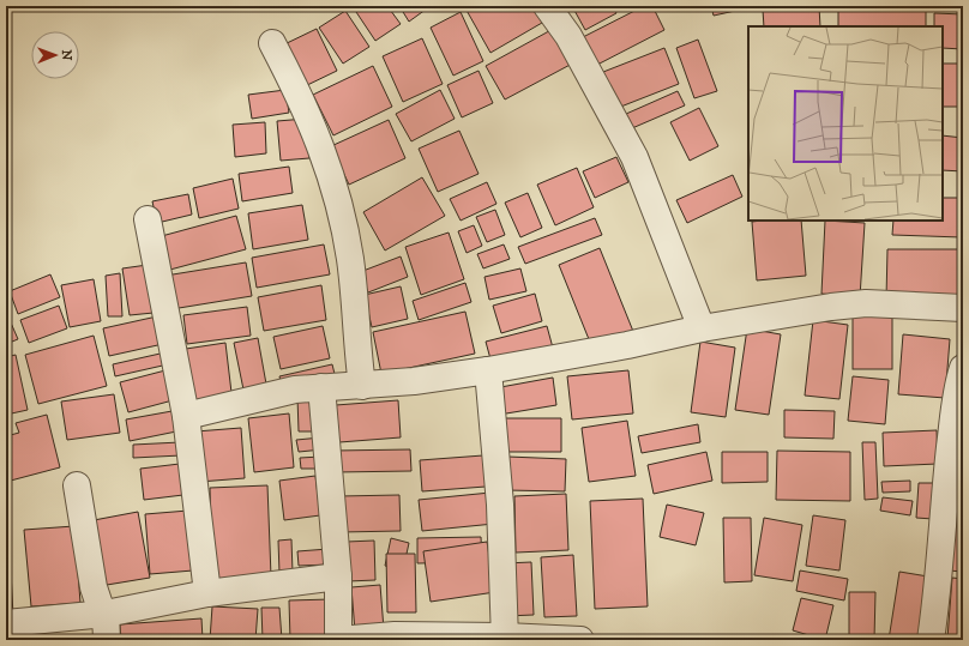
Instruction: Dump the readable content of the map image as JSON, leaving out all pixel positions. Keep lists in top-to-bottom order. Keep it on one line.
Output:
{"north":"right"}
